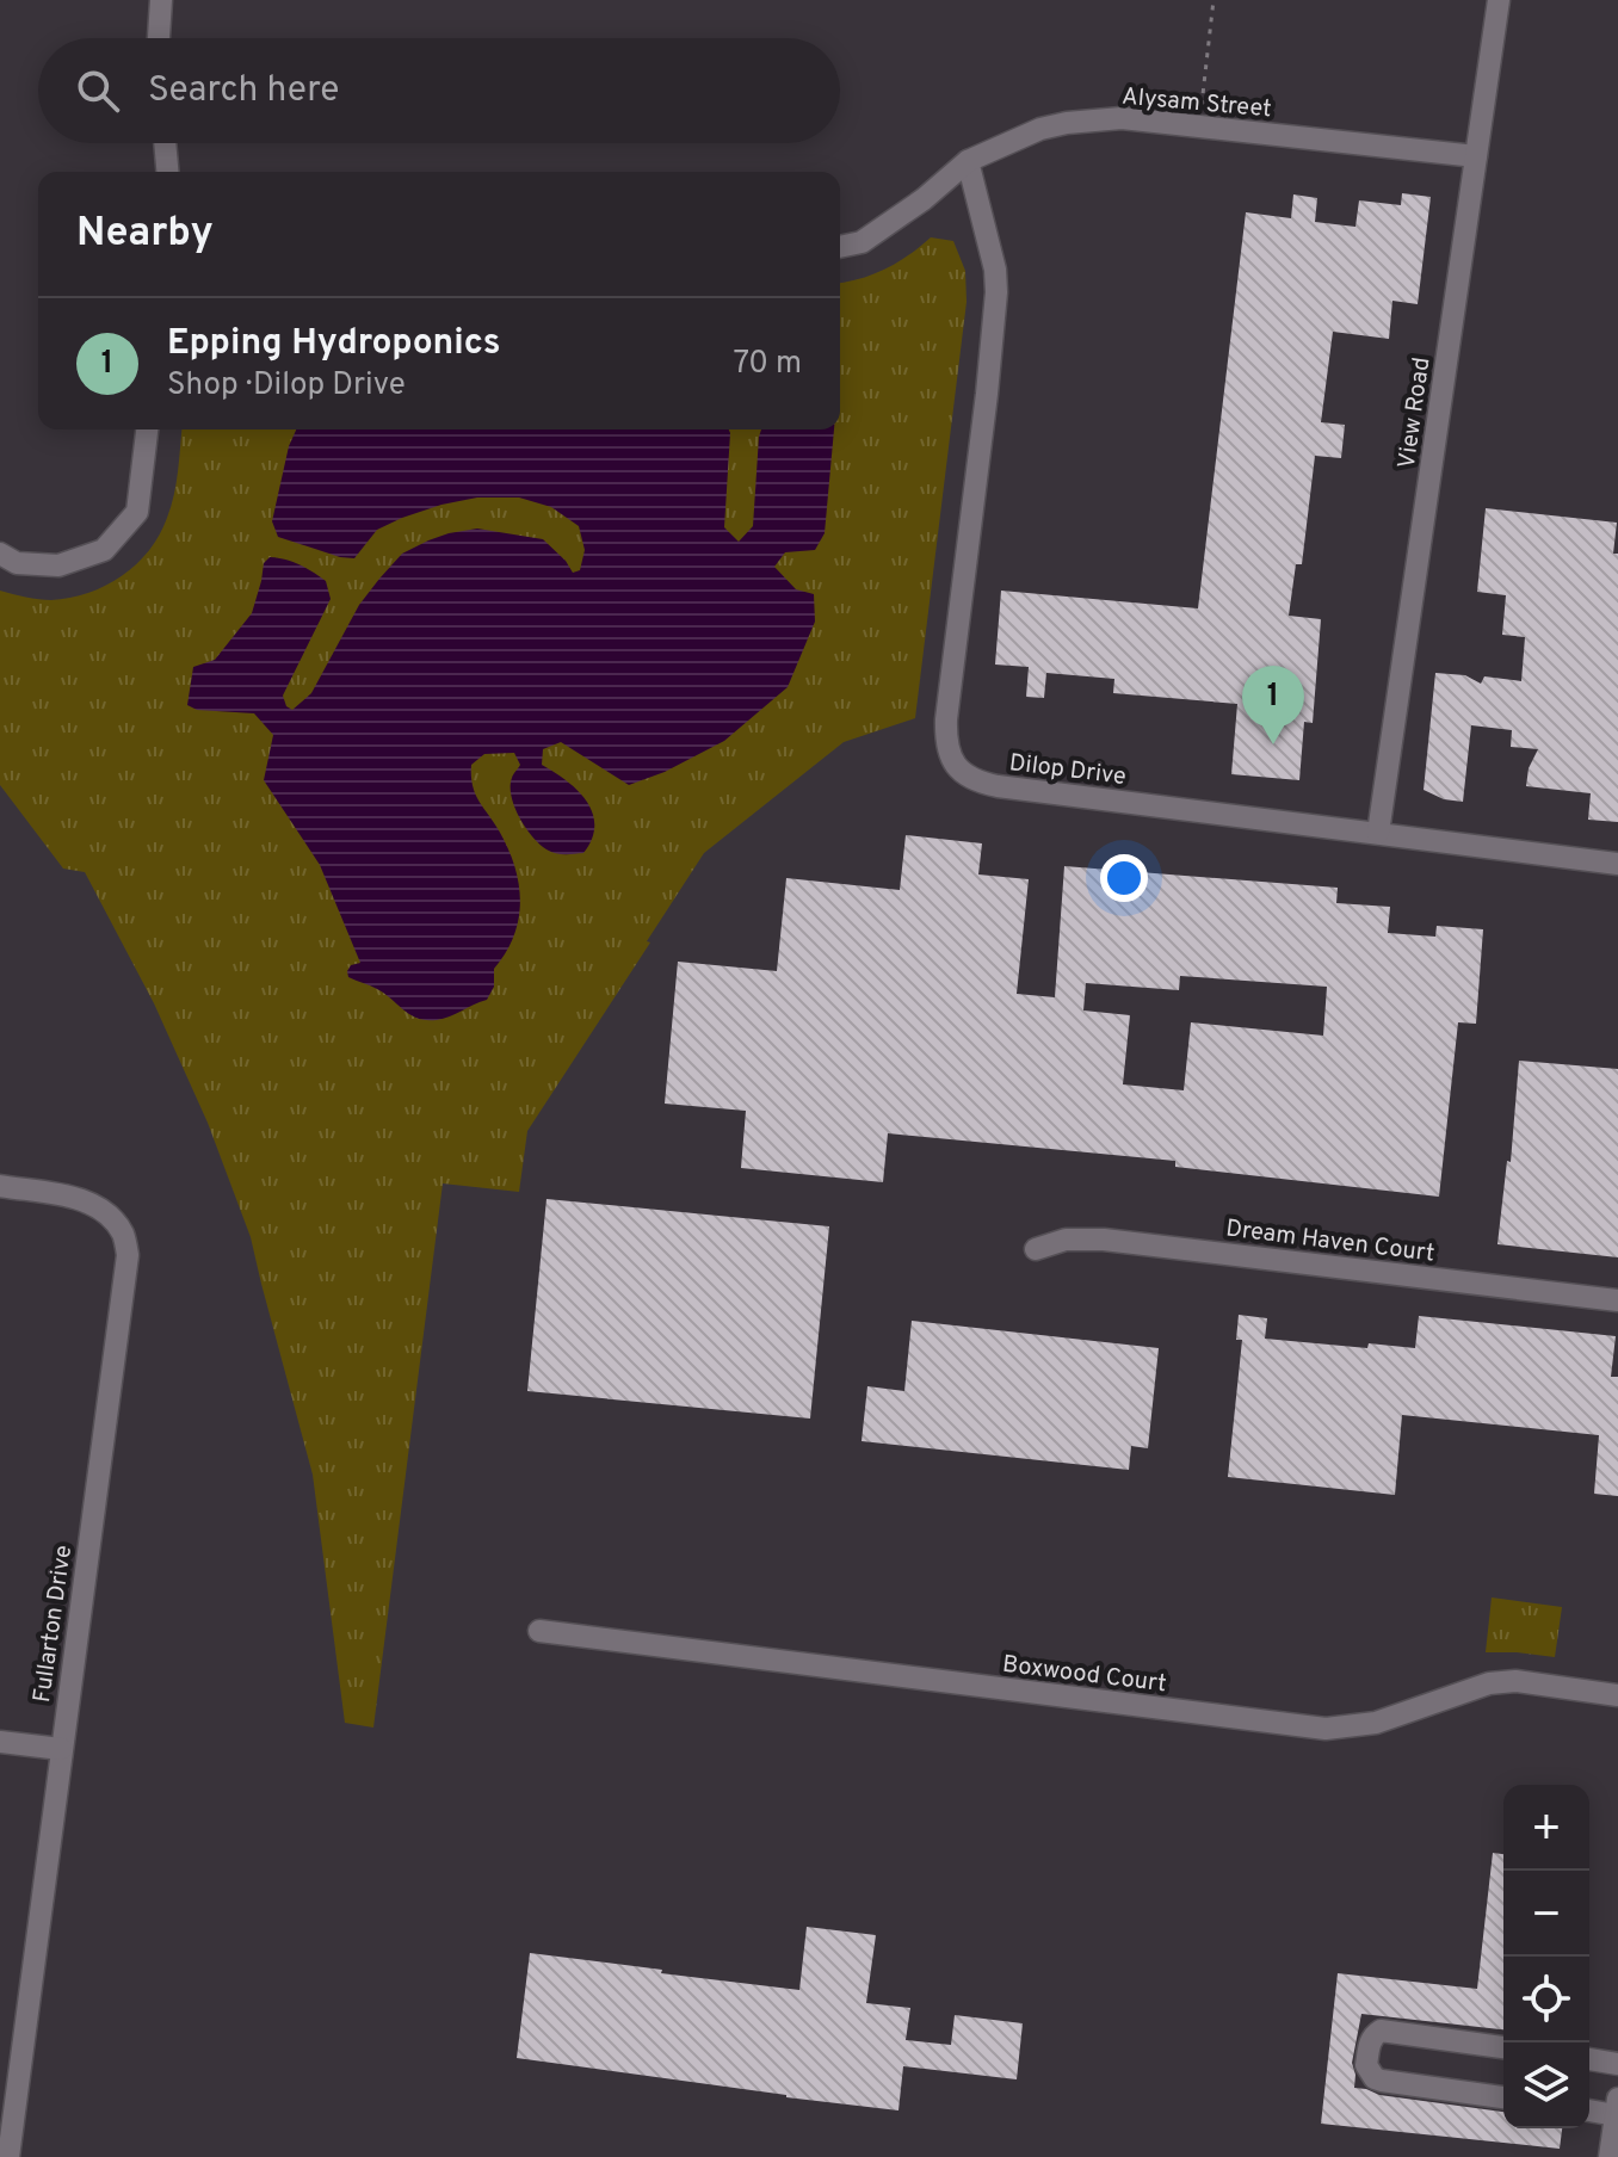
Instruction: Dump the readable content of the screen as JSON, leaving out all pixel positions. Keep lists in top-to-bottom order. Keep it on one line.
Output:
{"streets":{"street":["Alysam Street","View Road","Dilop Drive","Dream Haven Court","Fullarton Drive","Boxwood Court"]},"crossings":[["Alysam Street","View Road"],["Alysam Street","Dilop Drive"],["View Road","Dilop Drive"]],"page":{"search":"Search here","heading":"Nearby","list":[{"mark":"1","name":"Epping Hydroponics","note":"Shop · Dilop Drive","value":"70 m"}],"pins":"1","map_buttons":["+","−"]}}
